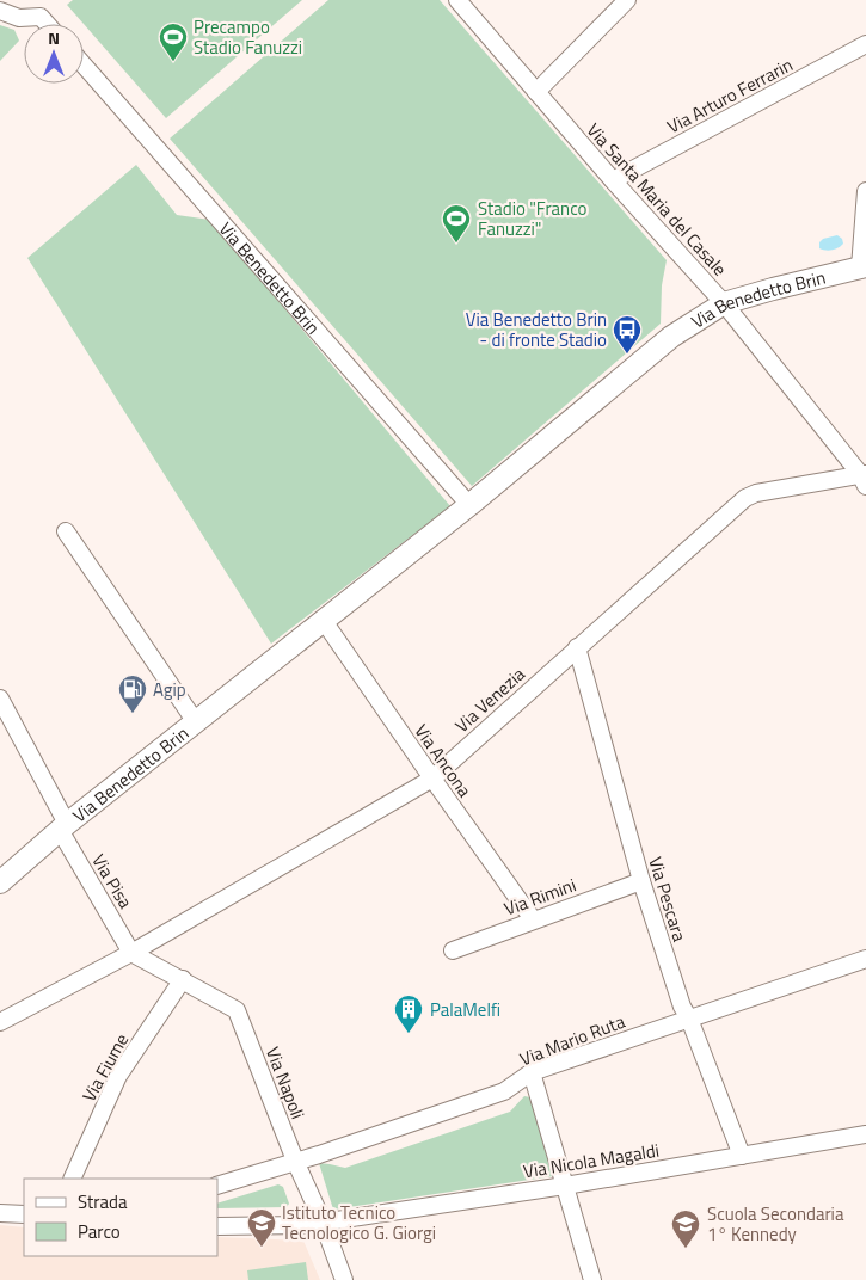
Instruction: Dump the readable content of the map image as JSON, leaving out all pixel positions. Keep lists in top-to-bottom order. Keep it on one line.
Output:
{"streets":{"street":["Via Arturo Ferrarin","Via Santa Maria del Casale","Via Benedetto Brin","Via Venezia","Via Ancona","Via Pisa","Via Rimini","Via Pescara","Via Mario Ruta","Via Fiume","Via Napoli","Via Nicola Magaldi"]},"crossings":[["Via Arturo Ferrarin","Via Santa Maria del Casale"],["Via Santa Maria del Casale","Via Benedetto Brin"],["Via Santa Maria del Casale","Via Venezia"],["Via Benedetto Brin","Via Ancona"],["Via Benedetto Brin","Via Pisa"],["Via Venezia","Via Ancona"],["Via Venezia","Via Pisa"],["Via Venezia","Via Pescara"],["Via Venezia","Via Napoli"],["Via Ancona","Via Rimini"],["Via Pisa","Via Napoli"],["Via Rimini","Via Pescara"],["Via Pescara","Via Mario Ruta"],["Via Pescara","Via Nicola Magaldi"],["Via Mario Ruta","Via Napoli"],["Via Fiume","Via Napoli"],["Via Napoli","Via Nicola Magaldi"]],"places":{"sports":["Precampo Stadio Fanuzzi","Stadio \"Franco Fanuzzi\""],"bus stop":["Via Benedetto Brin - di fronte Stadio"],"fuel station":["Agip"],"building":["PalaMelfi"],"school or university":["Istituto Tecnico Tecnologico G. Giorgi","Scuola Secondaria 1° Kennedy"]},"legend":["Strada","Parco"],"north":"top"}
